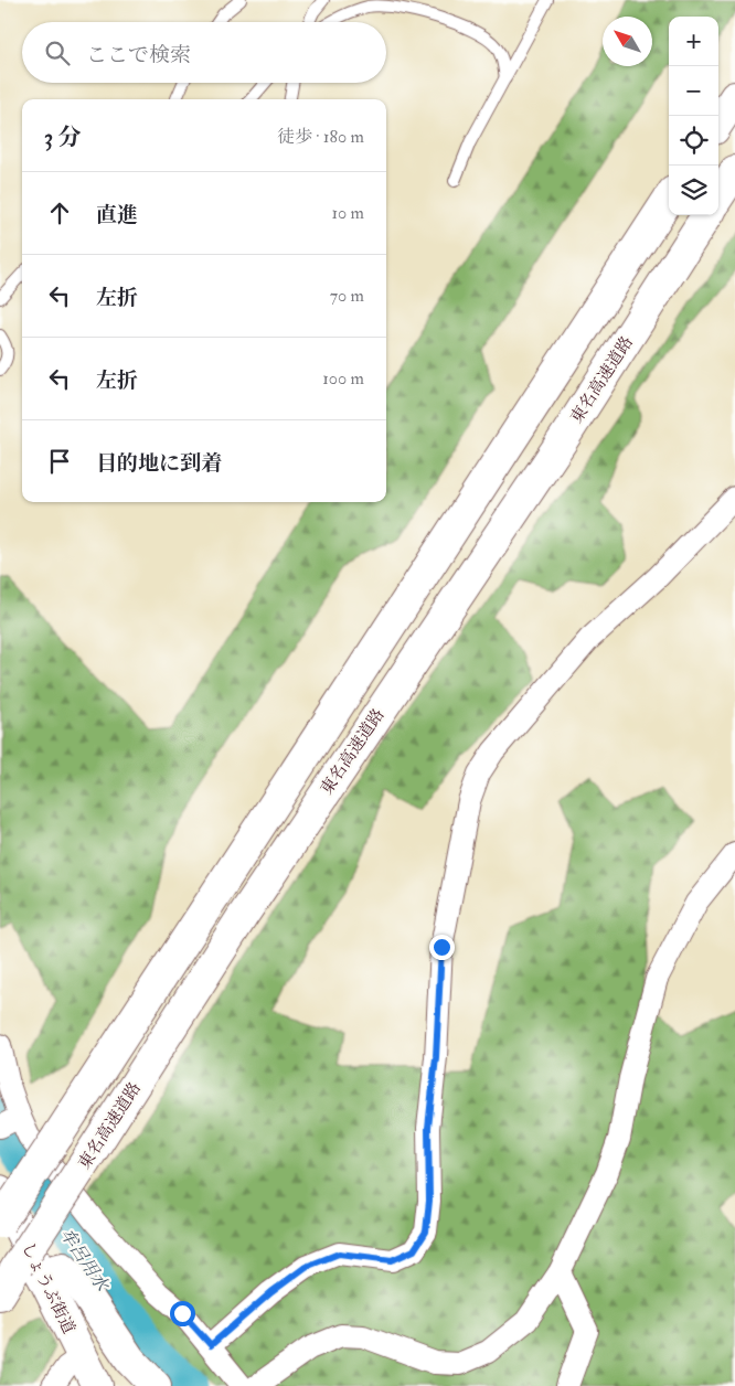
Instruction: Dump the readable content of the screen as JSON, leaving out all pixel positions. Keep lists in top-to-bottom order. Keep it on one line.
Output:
{"streets":{"main road":["東名高速道路","しょうぶ街道"]},"crossings":[["東名高速道路","しょうぶ街道"]],"water":["牟呂用水"],"north":"top left","page":{"map_buttons":["+","−"],"search":"ここで検索","heading":["3 分","徒歩 · 180 m"],"list":[["直進","10 m"],["左折","70 m"],["左折","100 m"],"目的地に到着"]}}
